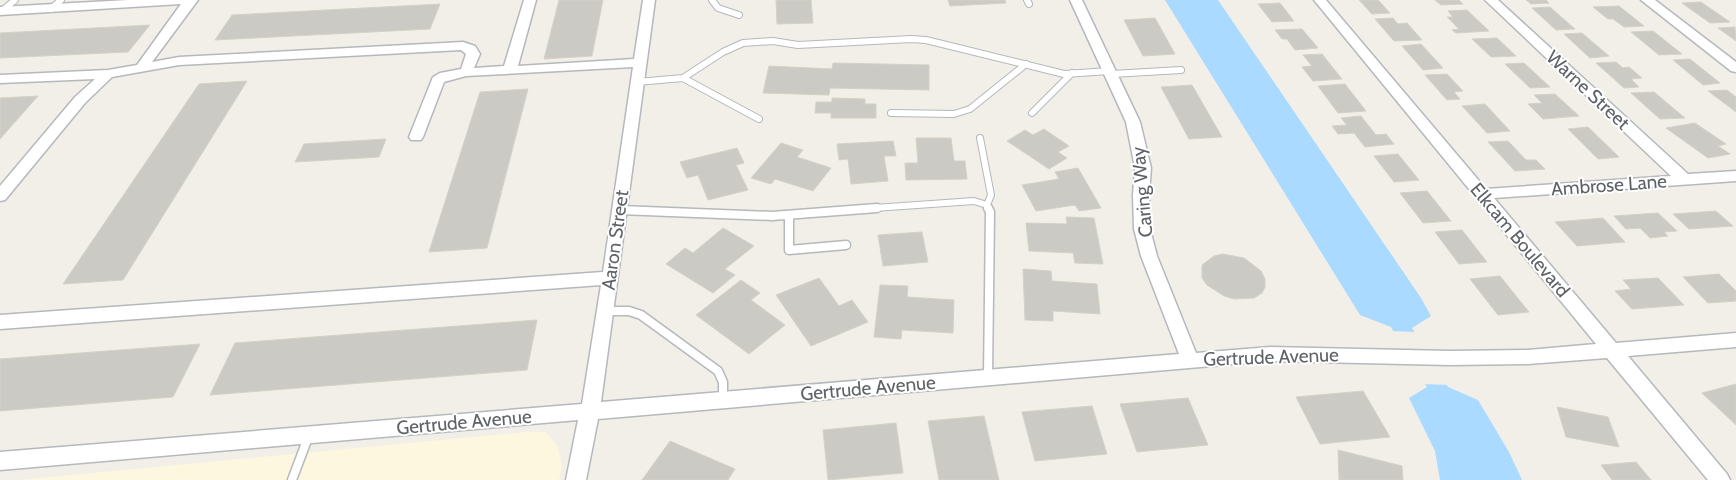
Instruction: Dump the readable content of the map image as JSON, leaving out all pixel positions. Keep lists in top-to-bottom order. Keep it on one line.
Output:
{"streets":{"street":["Warne Street","Ambrose Lane","Caring Way","Aaron Street","Elkcam Boulevard","Gertrude Avenue"]},"crossings":[["Warne Street","Ambrose Lane"],["Ambrose Lane","Elkcam Boulevard"],["Caring Way","Gertrude Avenue"],["Aaron Street","Gertrude Avenue"],["Elkcam Boulevard","Gertrude Avenue"]]}
